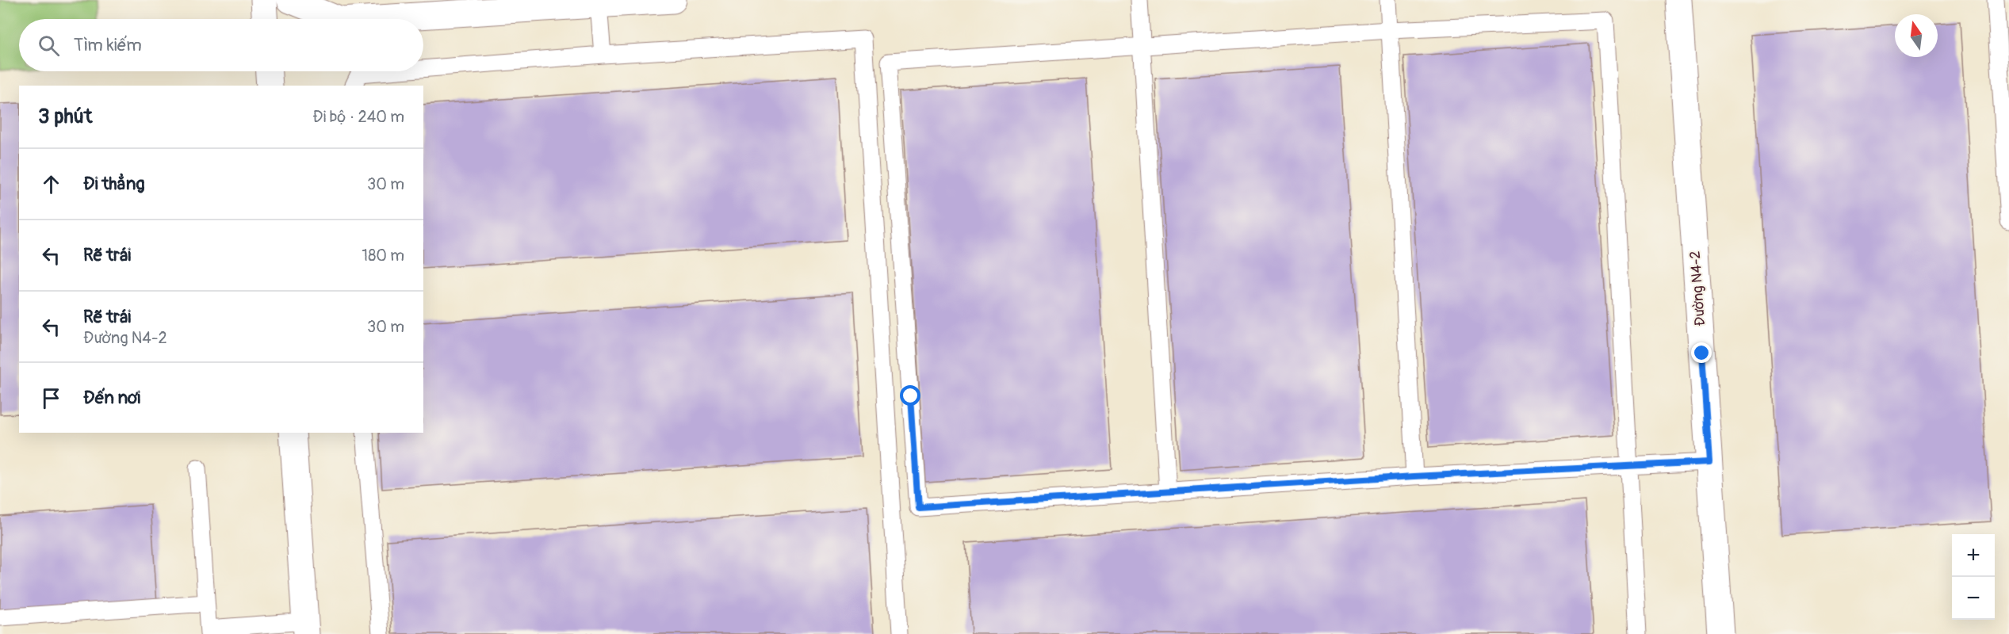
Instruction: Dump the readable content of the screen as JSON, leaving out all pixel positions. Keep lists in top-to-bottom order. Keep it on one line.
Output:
{"streets":{"street":["Đường N4-2"]},"north":"top","page":{"search":"Tìm kiếm","heading":["3 phút","Đi bộ · 240 m"],"list":[["Đi thẳng","30 m"],["Rẽ trái","180 m"],["Rẽ trái","Đường N4-2","30 m"],"Đến nơi"],"map_buttons":["+","−"]}}
